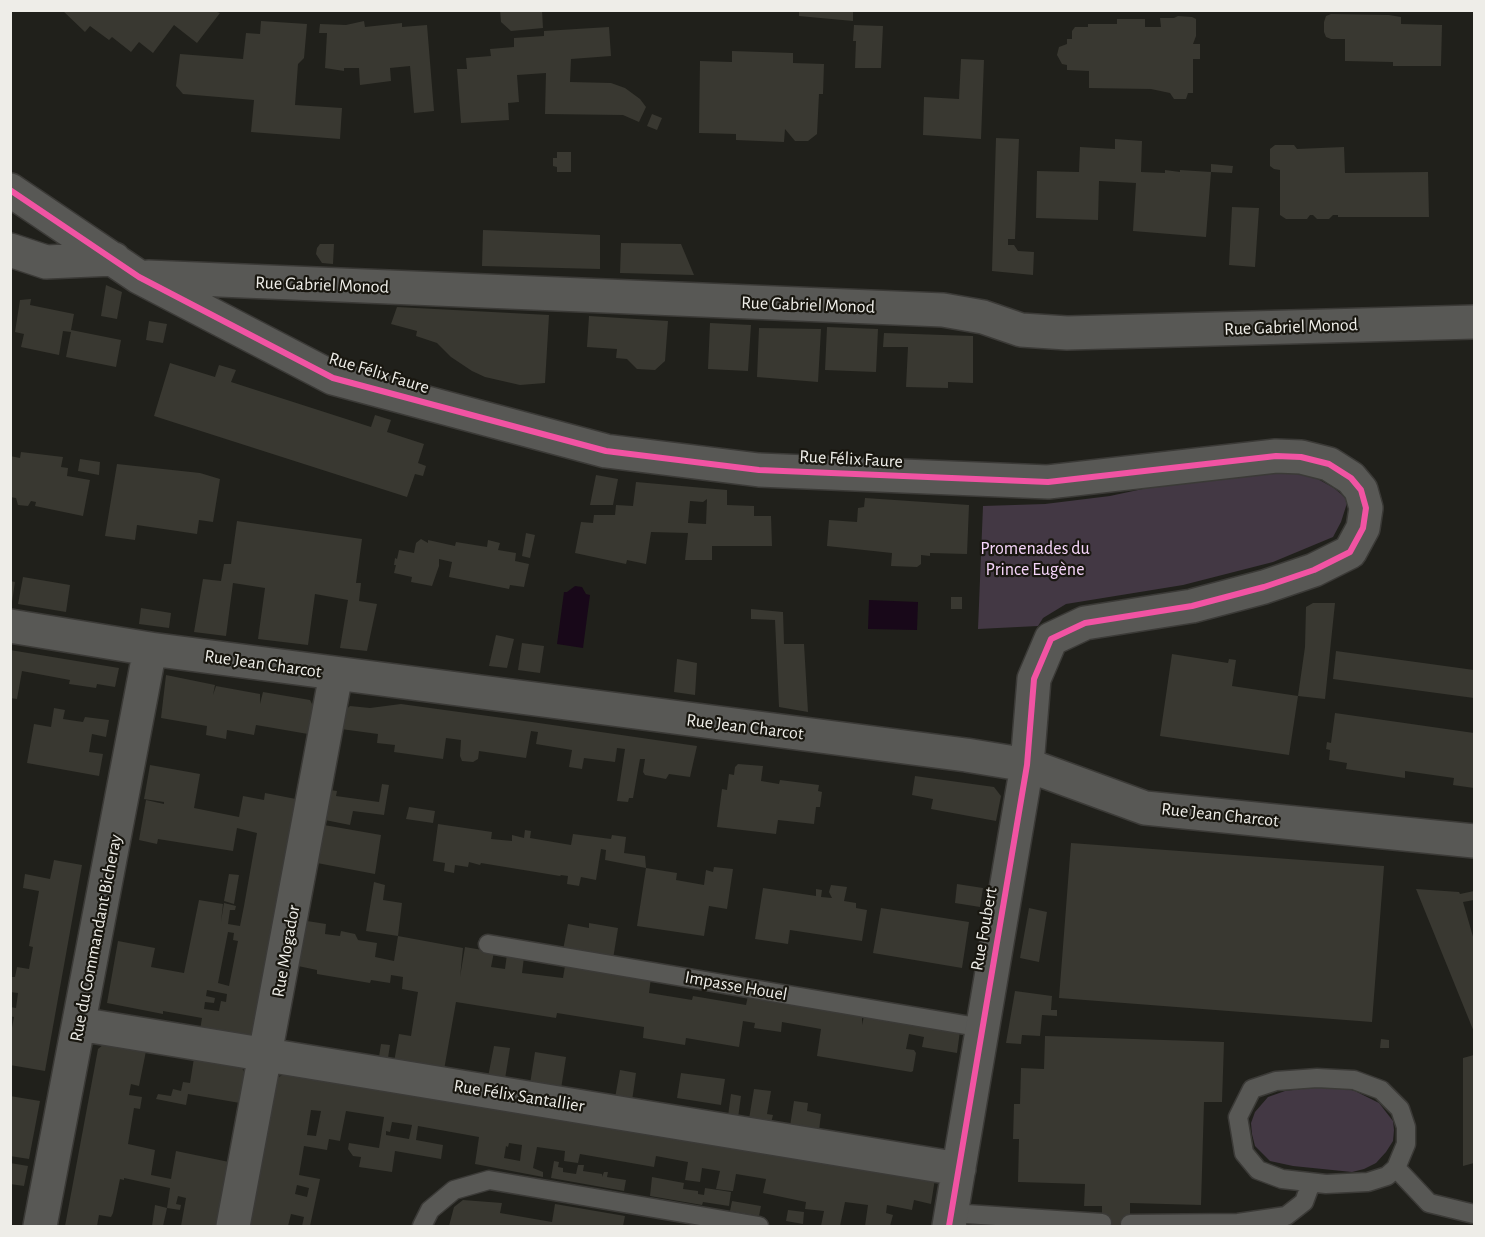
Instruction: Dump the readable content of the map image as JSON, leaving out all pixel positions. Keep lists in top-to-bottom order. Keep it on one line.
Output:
{"streets":{"street":["Rue Gabriel Monod","Rue Félix Faure","Rue Jean Charcot","Rue Foubert","Rue du Commandant Bicheray","Rue Mogador","Rue Félix Santallier"],"lane":["Impasse Houel"]},"crossings":[["Rue Gabriel Monod","Rue Félix Faure"],["Rue Félix Faure","Rue Foubert"],["Rue Jean Charcot","Rue Foubert"],["Rue Jean Charcot","Rue du Commandant Bicheray"],["Rue Jean Charcot","Rue Mogador"],["Rue Foubert","Impasse Houel"],["Rue Foubert","Rue Félix Santallier"],["Rue du Commandant Bicheray","Rue Félix Santallier"],["Rue Mogador","Rue Félix Santallier"]],"parks":["Promenades du Prince Eugène"]}
